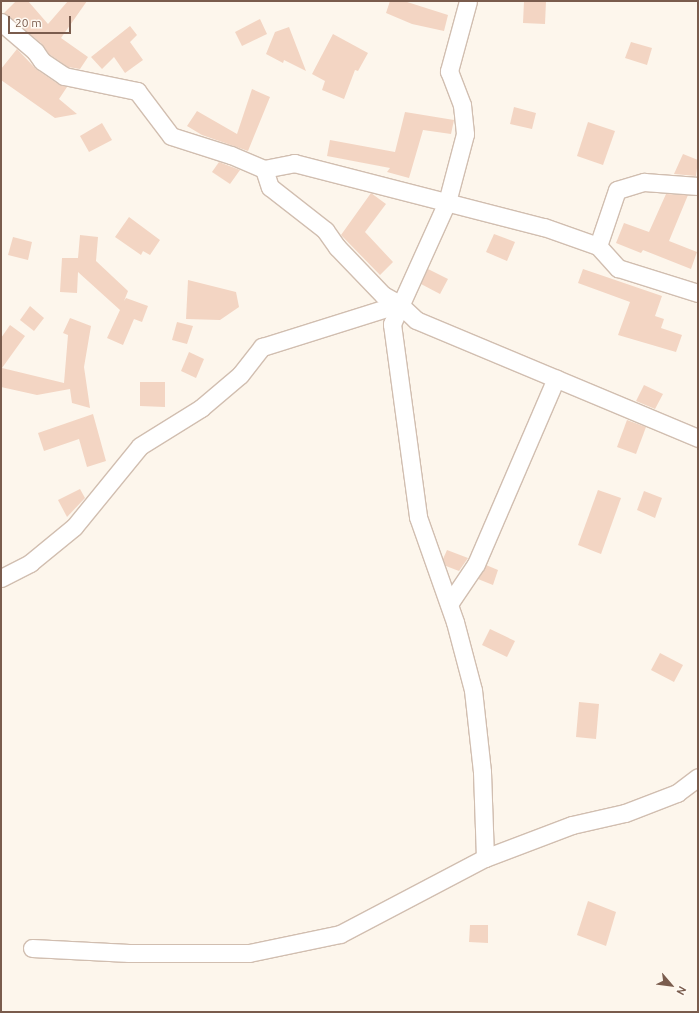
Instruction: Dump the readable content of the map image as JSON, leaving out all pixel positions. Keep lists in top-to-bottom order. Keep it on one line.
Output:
{"scale_bar":"20 m","north":"bottom right"}
